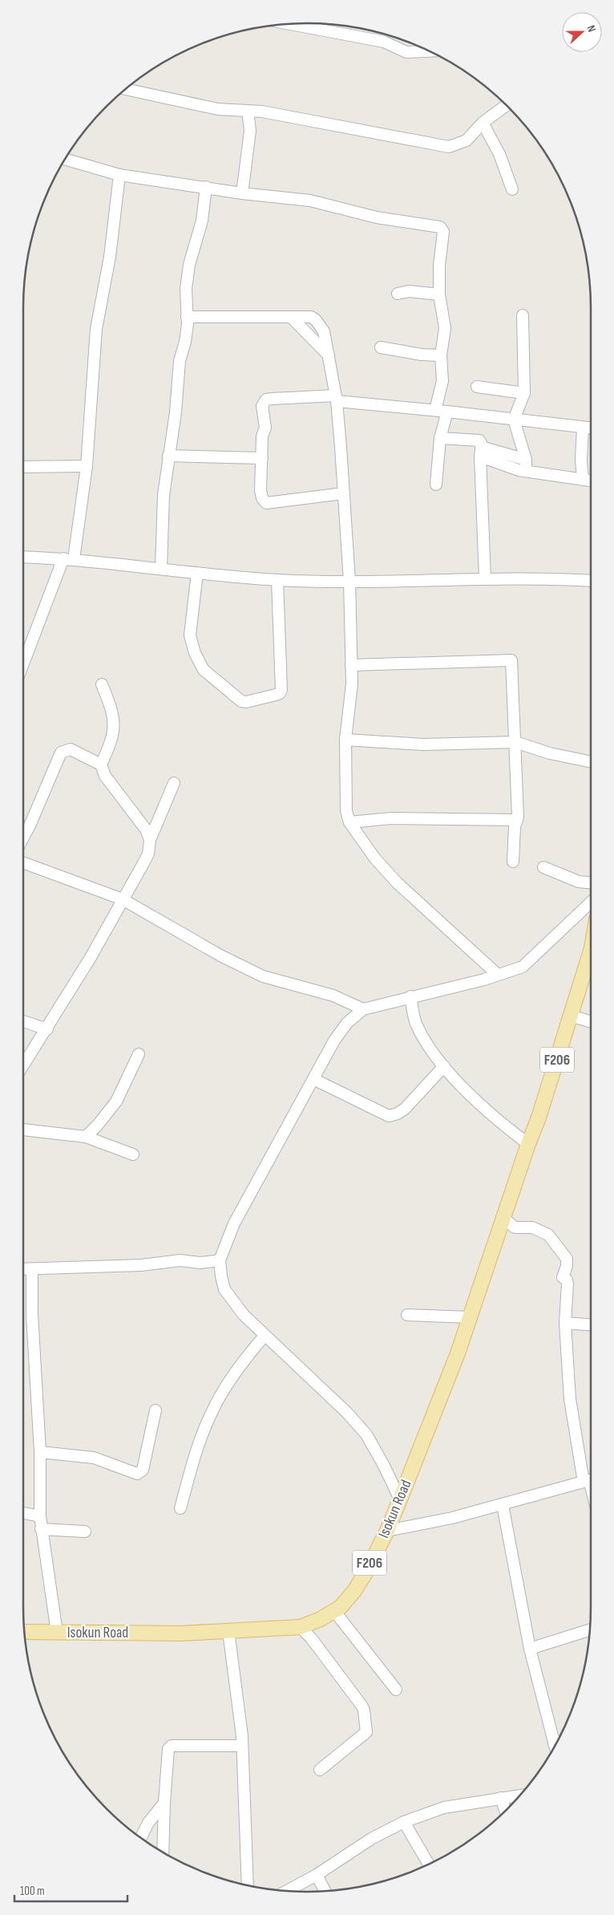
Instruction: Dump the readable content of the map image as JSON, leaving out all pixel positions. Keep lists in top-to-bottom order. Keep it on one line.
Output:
{"streets":{"main road":["F206","Isokun Road"]},"crossings":[["F206","Isokun Road"]],"scale_bar":"100 m","north":"right"}
